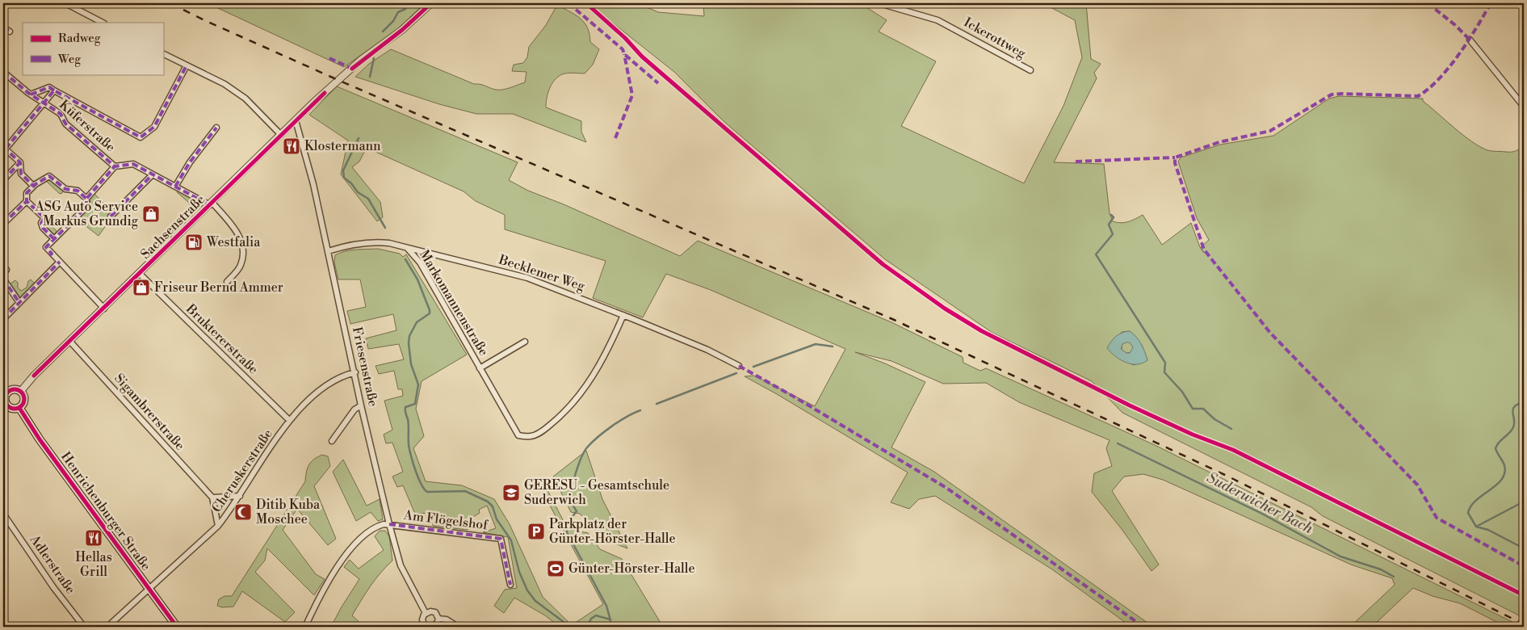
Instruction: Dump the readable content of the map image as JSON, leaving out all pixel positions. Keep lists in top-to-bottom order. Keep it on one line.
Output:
{"streets":{"main road":["Henrichenburger Straße"],"street":["Ickerottweg","Küferstraße","Sachsenstraße","Becklemer Weg","Markomannenstraße","Bruktererstraße","Friesenstraße","Sigambrerstraße","Cheruskerstraße","Am Flögelshof","Adlerstraße"]},"crossings":[["Küferstraße","Sachsenstraße"],["Sachsenstraße","Bruktererstraße"],["Sachsenstraße","Friesenstraße"],["Sachsenstraße","Sigambrerstraße"],["Sachsenstraße","Henrichenburger Straße"],["Becklemer Weg","Markomannenstraße"],["Becklemer Weg","Friesenstraße"],["Bruktererstraße","Cheruskerstraße"],["Friesenstraße","Cheruskerstraße"],["Friesenstraße","Am Flögelshof"],["Cheruskerstraße","Henrichenburger Straße"]],"water":["Suderwicher Bach"],"places":{"restaurant":["Klostermann","Hellas Grill"],"shop":["ASG Auto Service Markus Grundig","Friseur Bernd Ammer"],"fuel station":["Westfalia"],"school or university":["GERESU - Gesamtschule Suderwich"],"mosque":["Ditib Kuba Moschee"],"parking":["Parkplatz der Günter-Hörster-Halle"],"sports":["Günter-Hörster-Halle"]},"legend":["Radweg","Weg"]}
